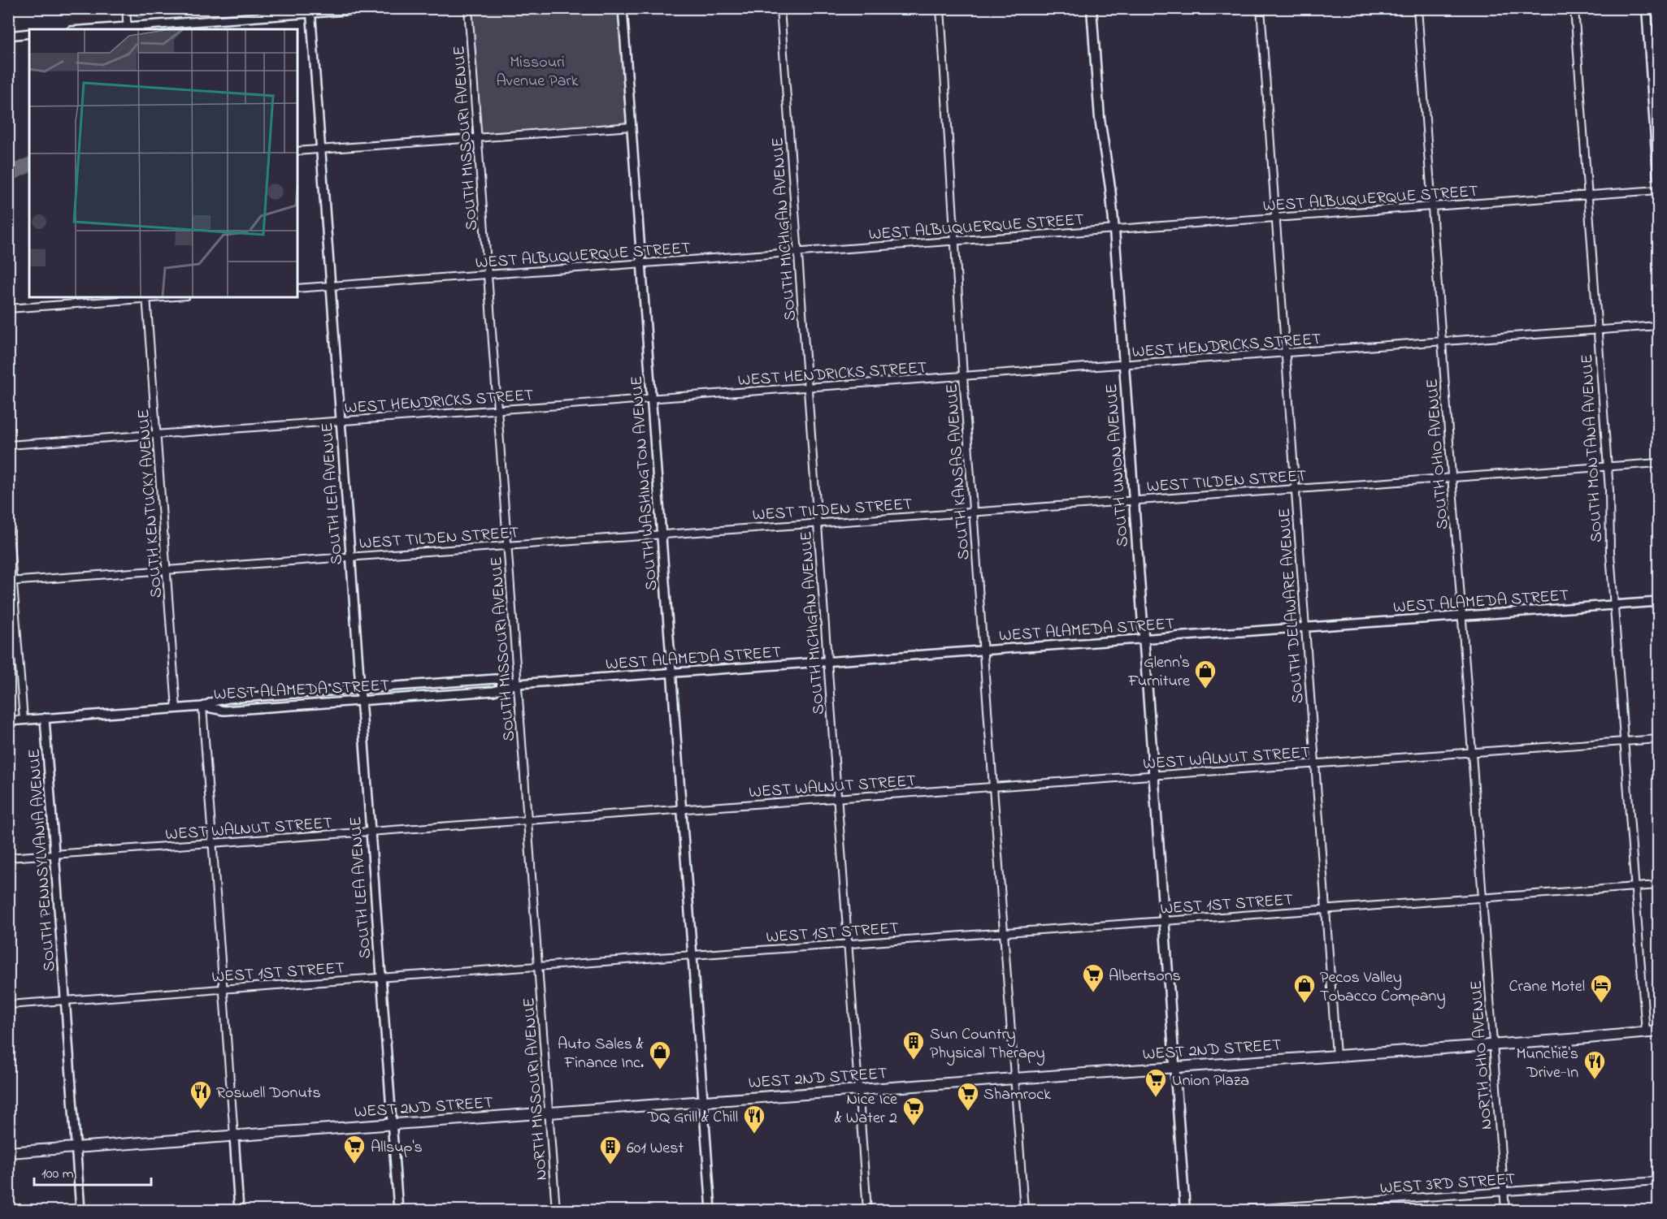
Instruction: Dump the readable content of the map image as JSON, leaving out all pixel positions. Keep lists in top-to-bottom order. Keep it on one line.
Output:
{"streets":{"main road":["SOUTH UNION AVENUE","WEST 2ND STREET"],"street":["SOUTH MISSOURI AVENUE","WEST ALBUQUERQUE STREET","SOUTH MICHIGAN AVENUE","WEST HENDRICKS STREET","SOUTH MONTANA AVENUE","SOUTH OHIO AVENUE","SOUTH KANSAS AVENUE","WEST TILDEN STREET","SOUTH WASHINGTON AVENUE","SOUTH LEA AVENUE","SOUTH KENTUCKY AVENUE","WEST ALAMEDA STREET","SOUTH DELAWARE AVENUE","WEST WALNUT STREET","SOUTH PENNSYLVANIA AVENUE","WEST 1ST STREET","NORTH OHIO AVENUE","NORTH MISSOURI AVENUE","WEST 3RD STREET"]},"crossings":[["SOUTH MISSOURI AVENUE","WEST ALBUQUERQUE STREET"],["SOUTH MISSOURI AVENUE","WEST HENDRICKS STREET"],["SOUTH MISSOURI AVENUE","WEST TILDEN STREET"],["SOUTH MISSOURI AVENUE","WEST ALAMEDA STREET"],["SOUTH MISSOURI AVENUE","WEST WALNUT STREET"],["SOUTH MISSOURI AVENUE","WEST 1ST STREET"],["SOUTH MISSOURI AVENUE","NORTH MISSOURI AVENUE"],["WEST ALBUQUERQUE STREET","SOUTH MICHIGAN AVENUE"],["WEST ALBUQUERQUE STREET","SOUTH MONTANA AVENUE"],["WEST ALBUQUERQUE STREET","SOUTH OHIO AVENUE"],["WEST ALBUQUERQUE STREET","SOUTH UNION AVENUE"],["WEST ALBUQUERQUE STREET","SOUTH KANSAS AVENUE"],["WEST ALBUQUERQUE STREET","SOUTH WASHINGTON AVENUE"],["WEST ALBUQUERQUE STREET","SOUTH LEA AVENUE"],["WEST ALBUQUERQUE STREET","SOUTH DELAWARE AVENUE"],["SOUTH MICHIGAN AVENUE","WEST HENDRICKS STREET"],["SOUTH MICHIGAN AVENUE","WEST TILDEN STREET"],["SOUTH MICHIGAN AVENUE","WEST ALAMEDA STREET"],["SOUTH MICHIGAN AVENUE","WEST WALNUT STREET"],["SOUTH MICHIGAN AVENUE","WEST 1ST STREET"],["SOUTH MICHIGAN AVENUE","WEST 2ND STREET"],["WEST HENDRICKS STREET","SOUTH MONTANA AVENUE"],["WEST HENDRICKS STREET","SOUTH OHIO AVENUE"],["WEST HENDRICKS STREET","SOUTH UNION AVENUE"],["WEST HENDRICKS STREET","SOUTH KANSAS AVENUE"],["WEST HENDRICKS STREET","SOUTH WASHINGTON AVENUE"],["WEST HENDRICKS STREET","SOUTH LEA AVENUE"],["WEST HENDRICKS STREET","SOUTH KENTUCKY AVENUE"],["WEST HENDRICKS STREET","SOUTH DELAWARE AVENUE"],["SOUTH MONTANA AVENUE","WEST TILDEN STREET"],["SOUTH MONTANA AVENUE","WEST ALAMEDA STREET"],["SOUTH MONTANA AVENUE","WEST WALNUT STREET"],["SOUTH MONTANA AVENUE","WEST 1ST STREET"],["SOUTH MONTANA AVENUE","WEST 2ND STREET"],["SOUTH OHIO AVENUE","WEST TILDEN STREET"],["SOUTH OHIO AVENUE","WEST ALAMEDA STREET"],["SOUTH OHIO AVENUE","WEST WALNUT STREET"],["SOUTH OHIO AVENUE","WEST 1ST STREET"],["SOUTH OHIO AVENUE","NORTH OHIO AVENUE"],["SOUTH UNION AVENUE","WEST TILDEN STREET"],["SOUTH UNION AVENUE","WEST ALAMEDA STREET"],["SOUTH UNION AVENUE","WEST WALNUT STREET"],["SOUTH UNION AVENUE","WEST 1ST STREET"],["SOUTH UNION AVENUE","WEST 2ND STREET"],["SOUTH KANSAS AVENUE","WEST TILDEN STREET"],["SOUTH KANSAS AVENUE","WEST ALAMEDA STREET"],["SOUTH KANSAS AVENUE","WEST WALNUT STREET"],["SOUTH KANSAS AVENUE","WEST 1ST STREET"],["SOUTH KANSAS AVENUE","WEST 2ND STREET"],["WEST TILDEN STREET","SOUTH WASHINGTON AVENUE"],["WEST TILDEN STREET","SOUTH LEA AVENUE"],["WEST TILDEN STREET","SOUTH KENTUCKY AVENUE"],["WEST TILDEN STREET","SOUTH DELAWARE AVENUE"],["SOUTH WASHINGTON AVENUE","WEST ALAMEDA STREET"],["SOUTH WASHINGTON AVENUE","WEST WALNUT STREET"],["SOUTH WASHINGTON AVENUE","WEST 1ST STREET"],["SOUTH WASHINGTON AVENUE","WEST 2ND STREET"],["SOUTH LEA AVENUE","WEST ALAMEDA STREET"],["SOUTH LEA AVENUE","WEST WALNUT STREET"],["SOUTH LEA AVENUE","WEST 1ST STREET"],["SOUTH LEA AVENUE","WEST 2ND STREET"],["SOUTH KENTUCKY AVENUE","WEST ALAMEDA STREET"],["WEST ALAMEDA STREET","SOUTH DELAWARE AVENUE"],["WEST ALAMEDA STREET","SOUTH PENNSYLVANIA AVENUE"],["SOUTH DELAWARE AVENUE","WEST WALNUT STREET"],["SOUTH DELAWARE AVENUE","WEST 1ST STREET"],["SOUTH DELAWARE AVENUE","WEST 2ND STREET"],["WEST WALNUT STREET","SOUTH PENNSYLVANIA AVENUE"],["SOUTH PENNSYLVANIA AVENUE","WEST 1ST STREET"],["SOUTH PENNSYLVANIA AVENUE","WEST 2ND STREET"],["WEST 1ST STREET","NORTH OHIO AVENUE"],["WEST 1ST STREET","NORTH MISSOURI AVENUE"],["WEST 2ND STREET","NORTH OHIO AVENUE"],["WEST 2ND STREET","NORTH MISSOURI AVENUE"],["NORTH OHIO AVENUE","WEST 3RD STREET"]],"parks":["Missouri Avenue Park"],"places":{"shop":["Glenn's Furniture","Pecos Valley Tobacco Company","Auto Sales & Finance Inc."],"supermarket":["Albertsons","Union Plaza","Shamrock","Nice Ice & Water 2","Allsup's"],"hotel":["Crane Motel"],"building":["Sun Country Physical Therapy","601 West"],"restaurant":["Munchie's Drive-In","Roswell Donuts","DQ Grill & Chill"]},"scale_bar":"100 m"}
